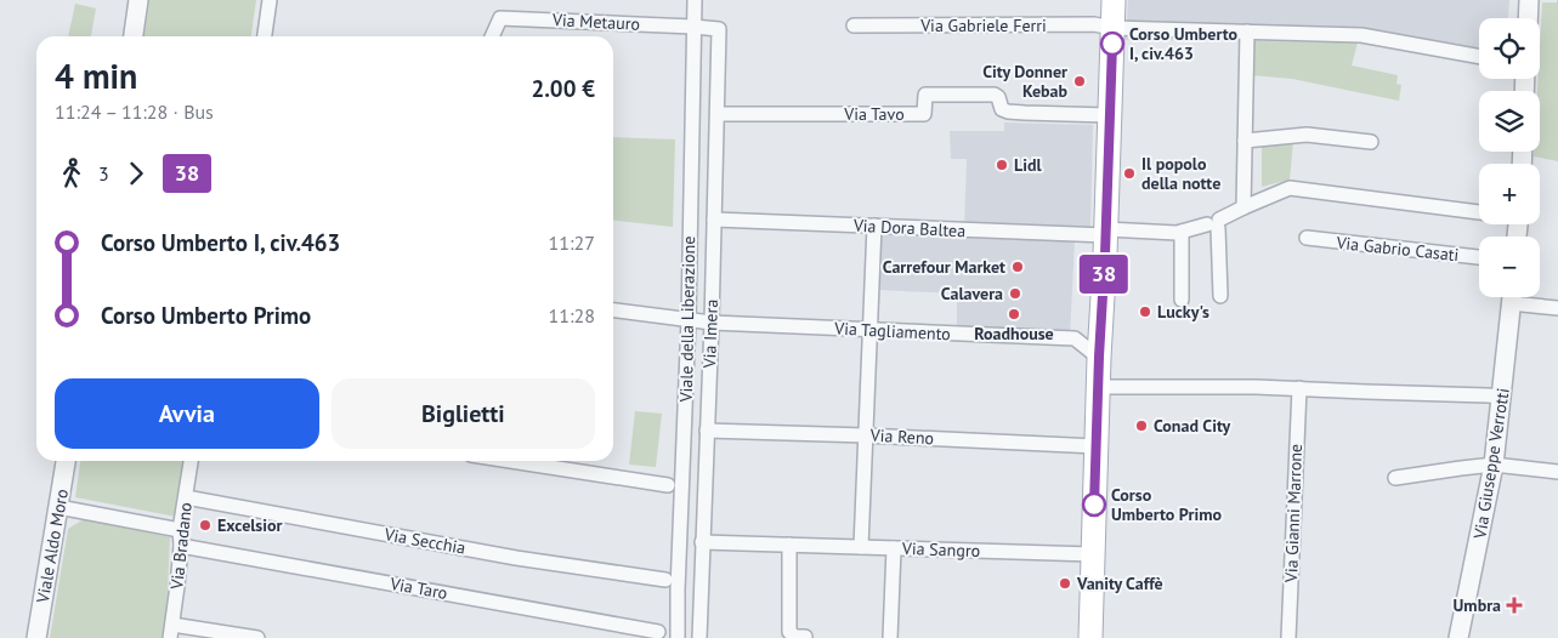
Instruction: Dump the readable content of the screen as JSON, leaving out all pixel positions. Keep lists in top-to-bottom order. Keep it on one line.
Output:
{"streets":{"street":["Via Metauro","Via Gabriele Ferri","Via Tavo","Via Dora Baltea","Via Gabrio Casati","Viale della Liberazione","Via Tagliamento","Via Imera","Via Reno","Via Giuseppe Verrotti","Via Gianni Marrone","Via Secchia","Viale Aldo Moro","Via Bradano","Via Sangro","Via Taro"]},"crossings":[["Via Metauro","Viale della Liberazione"],["Via Metauro","Via Imera"],["Via Tavo","Via Imera"],["Via Dora Baltea","Via Imera"],["Viale della Liberazione","Via Tagliamento"],["Via Tagliamento","Via Imera"],["Via Imera","Via Reno"],["Via Imera","Via Sangro"],["Via Secchia","Via Bradano"],["Via Bradano","Via Taro"]],"places":{"other":["Corso Umberto I, civ.463","City Donner Kebab","Lidl","Il popolo della notte","Carrefour Market","Calavera","Lucky's","Roadhouse","Conad City","Corso Umberto Primo","Excelsior","Vanity Caffè"],"health":["Umbra"]},"lines":["bus line 38"],"page":{"on_map":"38","map_buttons":["+","−"],"heading":["4 min","11:24 – 11:28 · Bus","2.00 €"],"legs":["3","38"],"list":[{"name":"Corso Umberto I, civ.463","value":"11:27"},{"name":"Corso Umberto Primo","value":"11:28"}],"buttons":["Avvia","Biglietti"]}}
